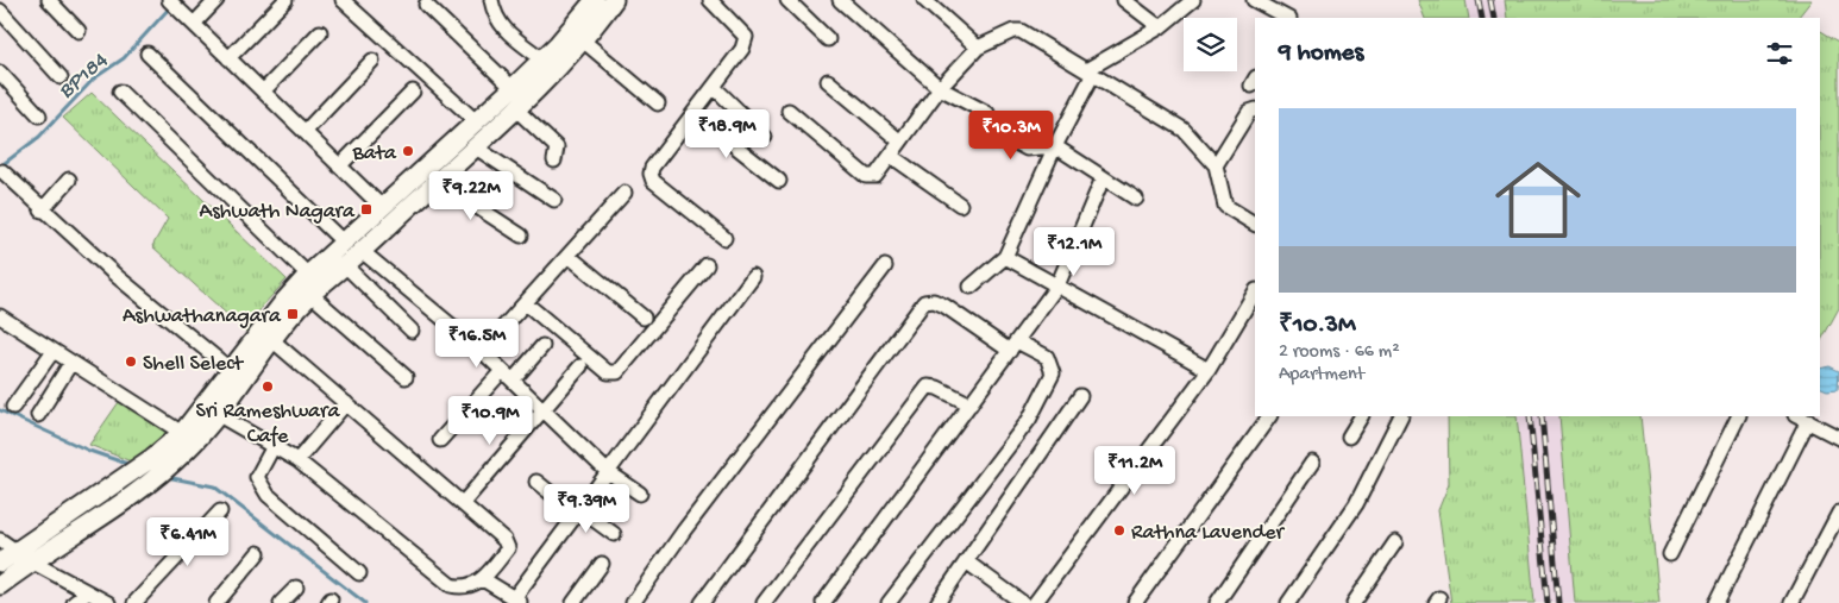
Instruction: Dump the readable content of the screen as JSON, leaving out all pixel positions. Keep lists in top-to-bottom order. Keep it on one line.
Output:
{"water":["BP184"],"places":{"other":["Bata","Shell Select","Sri Rameshwara Cafe","Rathna Lavender"],"transit":["Ashwath Nagara","Ashwathanagara"]},"page":{"heading":"9 homes","list":[{"name":"₹10.3M","note":"2 rooms · 66 m² · Apartment"}],"price":["₹18.9M","₹10.3M","₹9.22M","₹12.1M","₹16.5M","₹10.9M","₹11.2M","₹9.39M","₹6.41M"]}}
